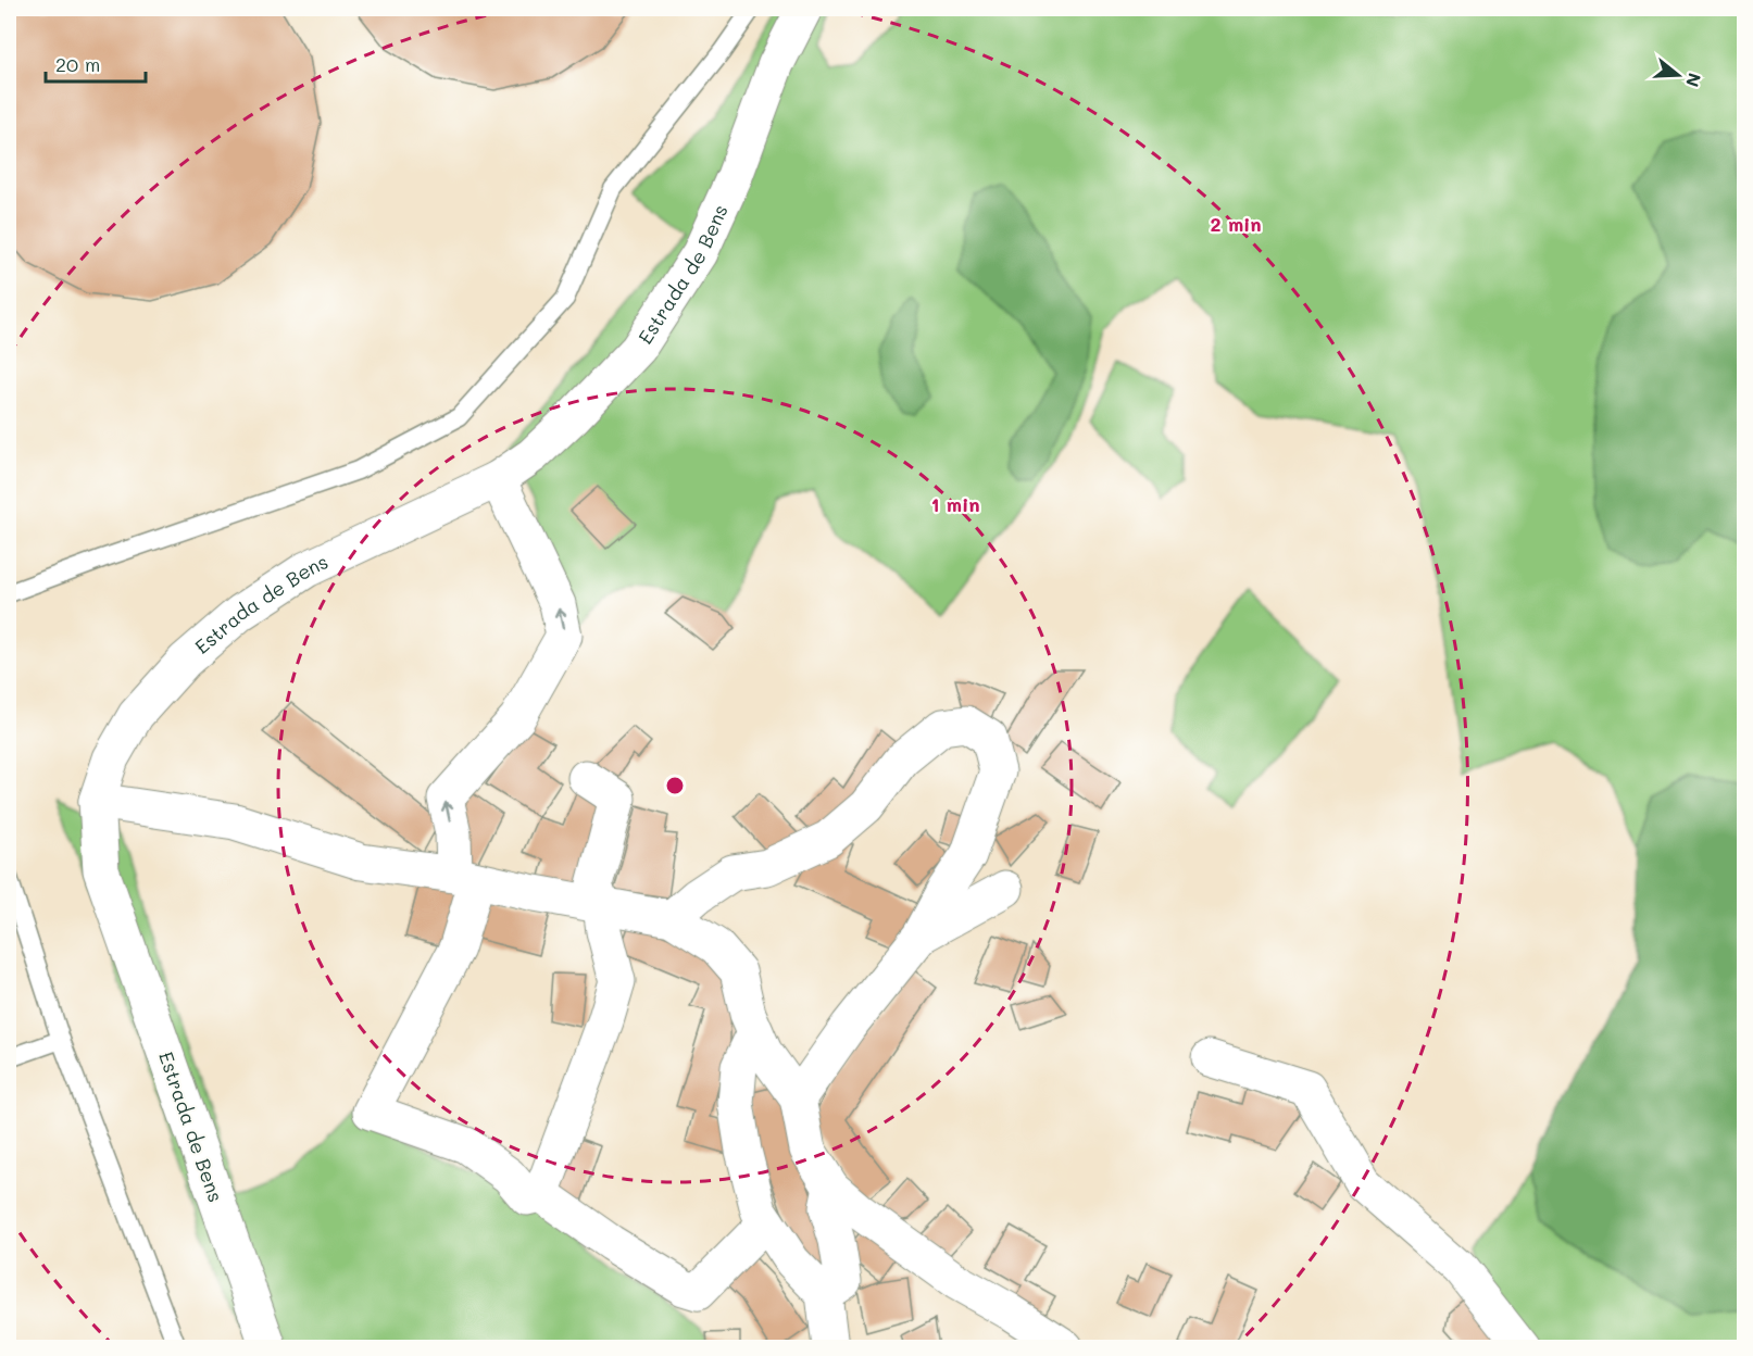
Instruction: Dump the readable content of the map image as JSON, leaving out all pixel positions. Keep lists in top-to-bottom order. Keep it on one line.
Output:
{"streets":{"street":["Estrada de Bens"]},"scale_bar":"20 m","north":"right","rings":["2 min","1 min"]}
